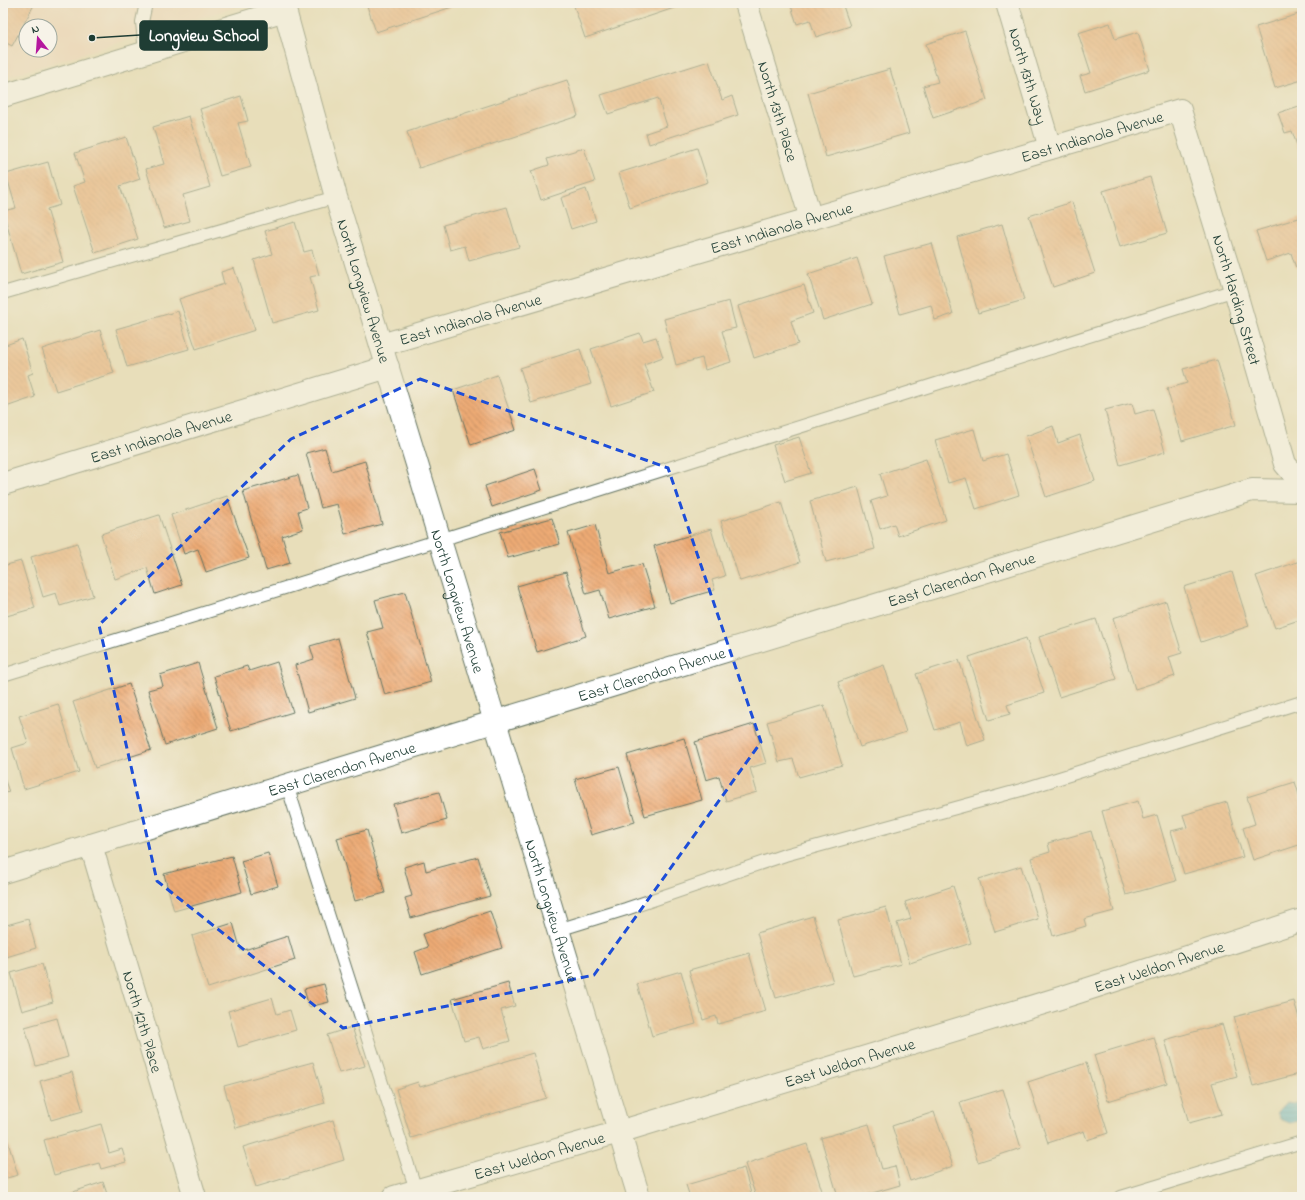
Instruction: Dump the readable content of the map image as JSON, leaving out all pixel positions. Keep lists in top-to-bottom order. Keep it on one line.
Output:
{"streets":{"street":["North 13th Way","North 13th Place","East Indianola Avenue","North Longview Avenue","North Harding Street","East Clarendon Avenue","East Weldon Avenue","North 12th Place"]},"crossings":[["North 13th Way","East Indianola Avenue"],["North 13th Place","East Indianola Avenue"],["East Indianola Avenue","North Longview Avenue"],["East Indianola Avenue","North Harding Street"],["North Longview Avenue","East Clarendon Avenue"],["North Longview Avenue","East Weldon Avenue"],["East Clarendon Avenue","North 12th Place"]],"places":["Longview School"],"north":"top"}
